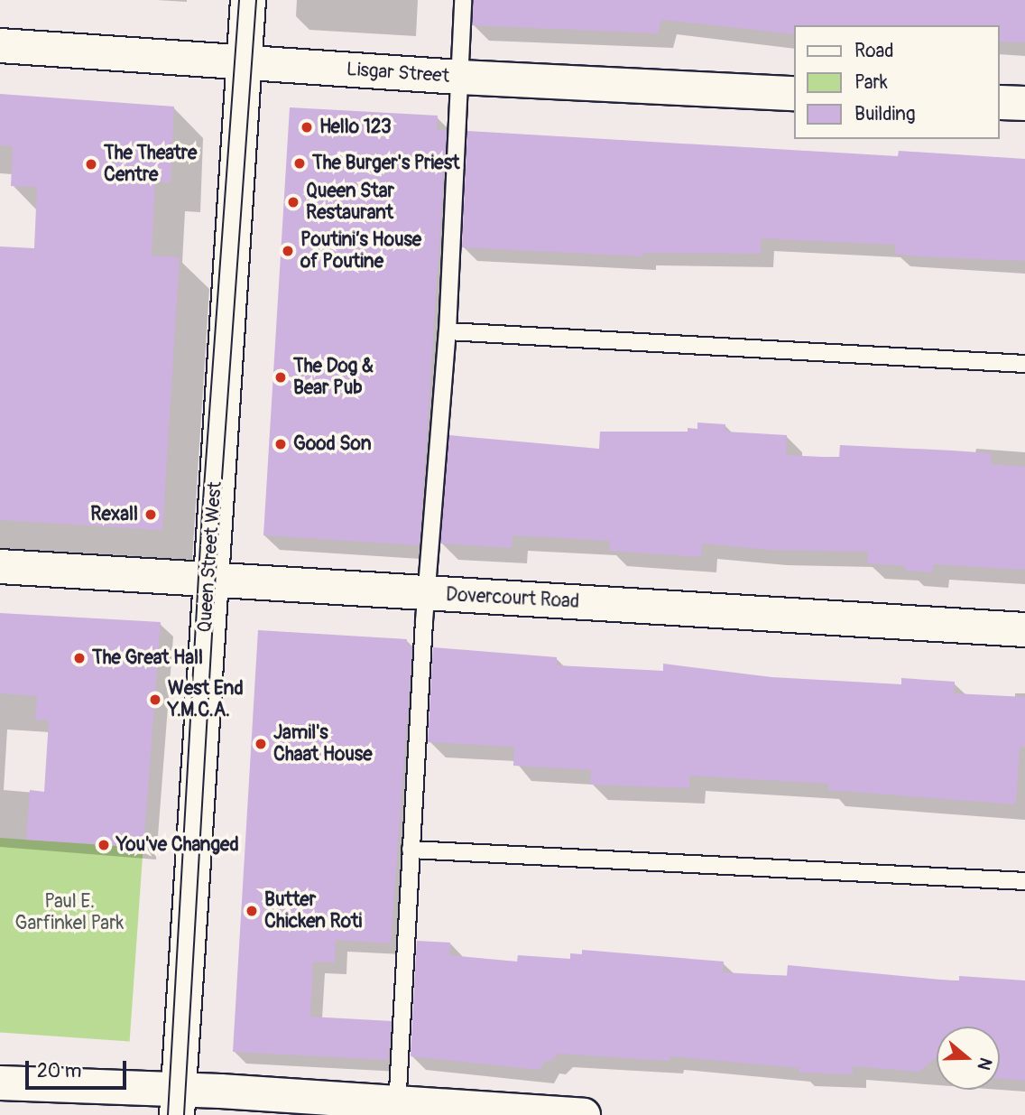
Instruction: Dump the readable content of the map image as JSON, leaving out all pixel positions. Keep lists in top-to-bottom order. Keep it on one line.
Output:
{"streets":{"main road":["Queen Street West"],"street":["Lisgar Street","Dovercourt Road"]},"crossings":[["Lisgar Street","Queen Street West"],["Queen Street West","Dovercourt Road"]],"parks":["Paul E. Garfinkel Park"],"places":["Hello 123","The Burger's Priest","The Theatre Centre","Queen Star Restaurant","Poutini’s House of Poutine","The Dog & Bear Pub","Good Son","Rexall","The Great Hall","West End Y.M.C.A.","Jamil's Chaat House","You've Changed","Butter Chicken Roti"],"legend":["Road","Park","Building"],"scale_bar":"20 m","north":"right"}
